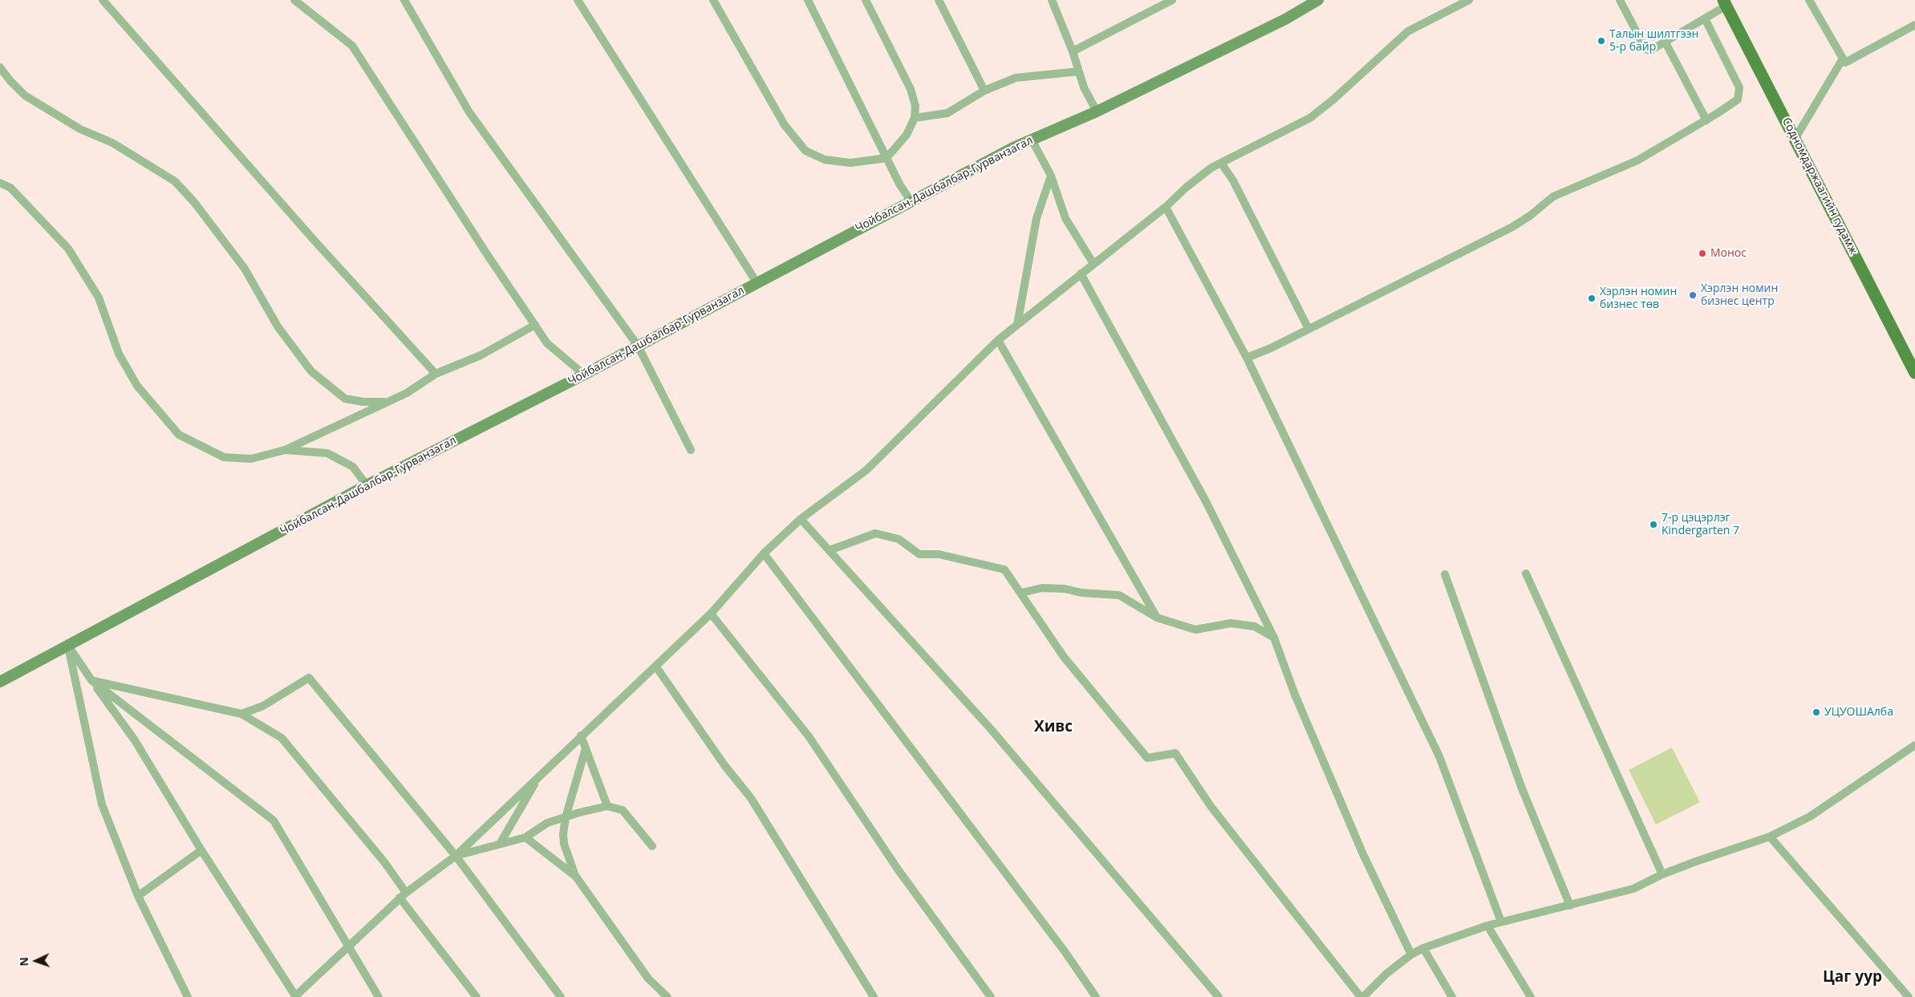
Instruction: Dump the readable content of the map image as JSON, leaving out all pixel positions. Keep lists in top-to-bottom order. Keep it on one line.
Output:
{"streets":{"main road":["Содномдаржаагийн гудамж"],"street":["Чойбалсан-Дашбалбар-Гурванзагал"]},"districts":["Хивс","Цаг уур"],"places":["Талын шилтгээн 5-р байр","Монос","Хэрлэн номин бизнес центр","Хэрлэн номин бизнес төв","7-р цэцэрлэг Kindergarten 7","УЦУОШАлба"],"north":"left"}
